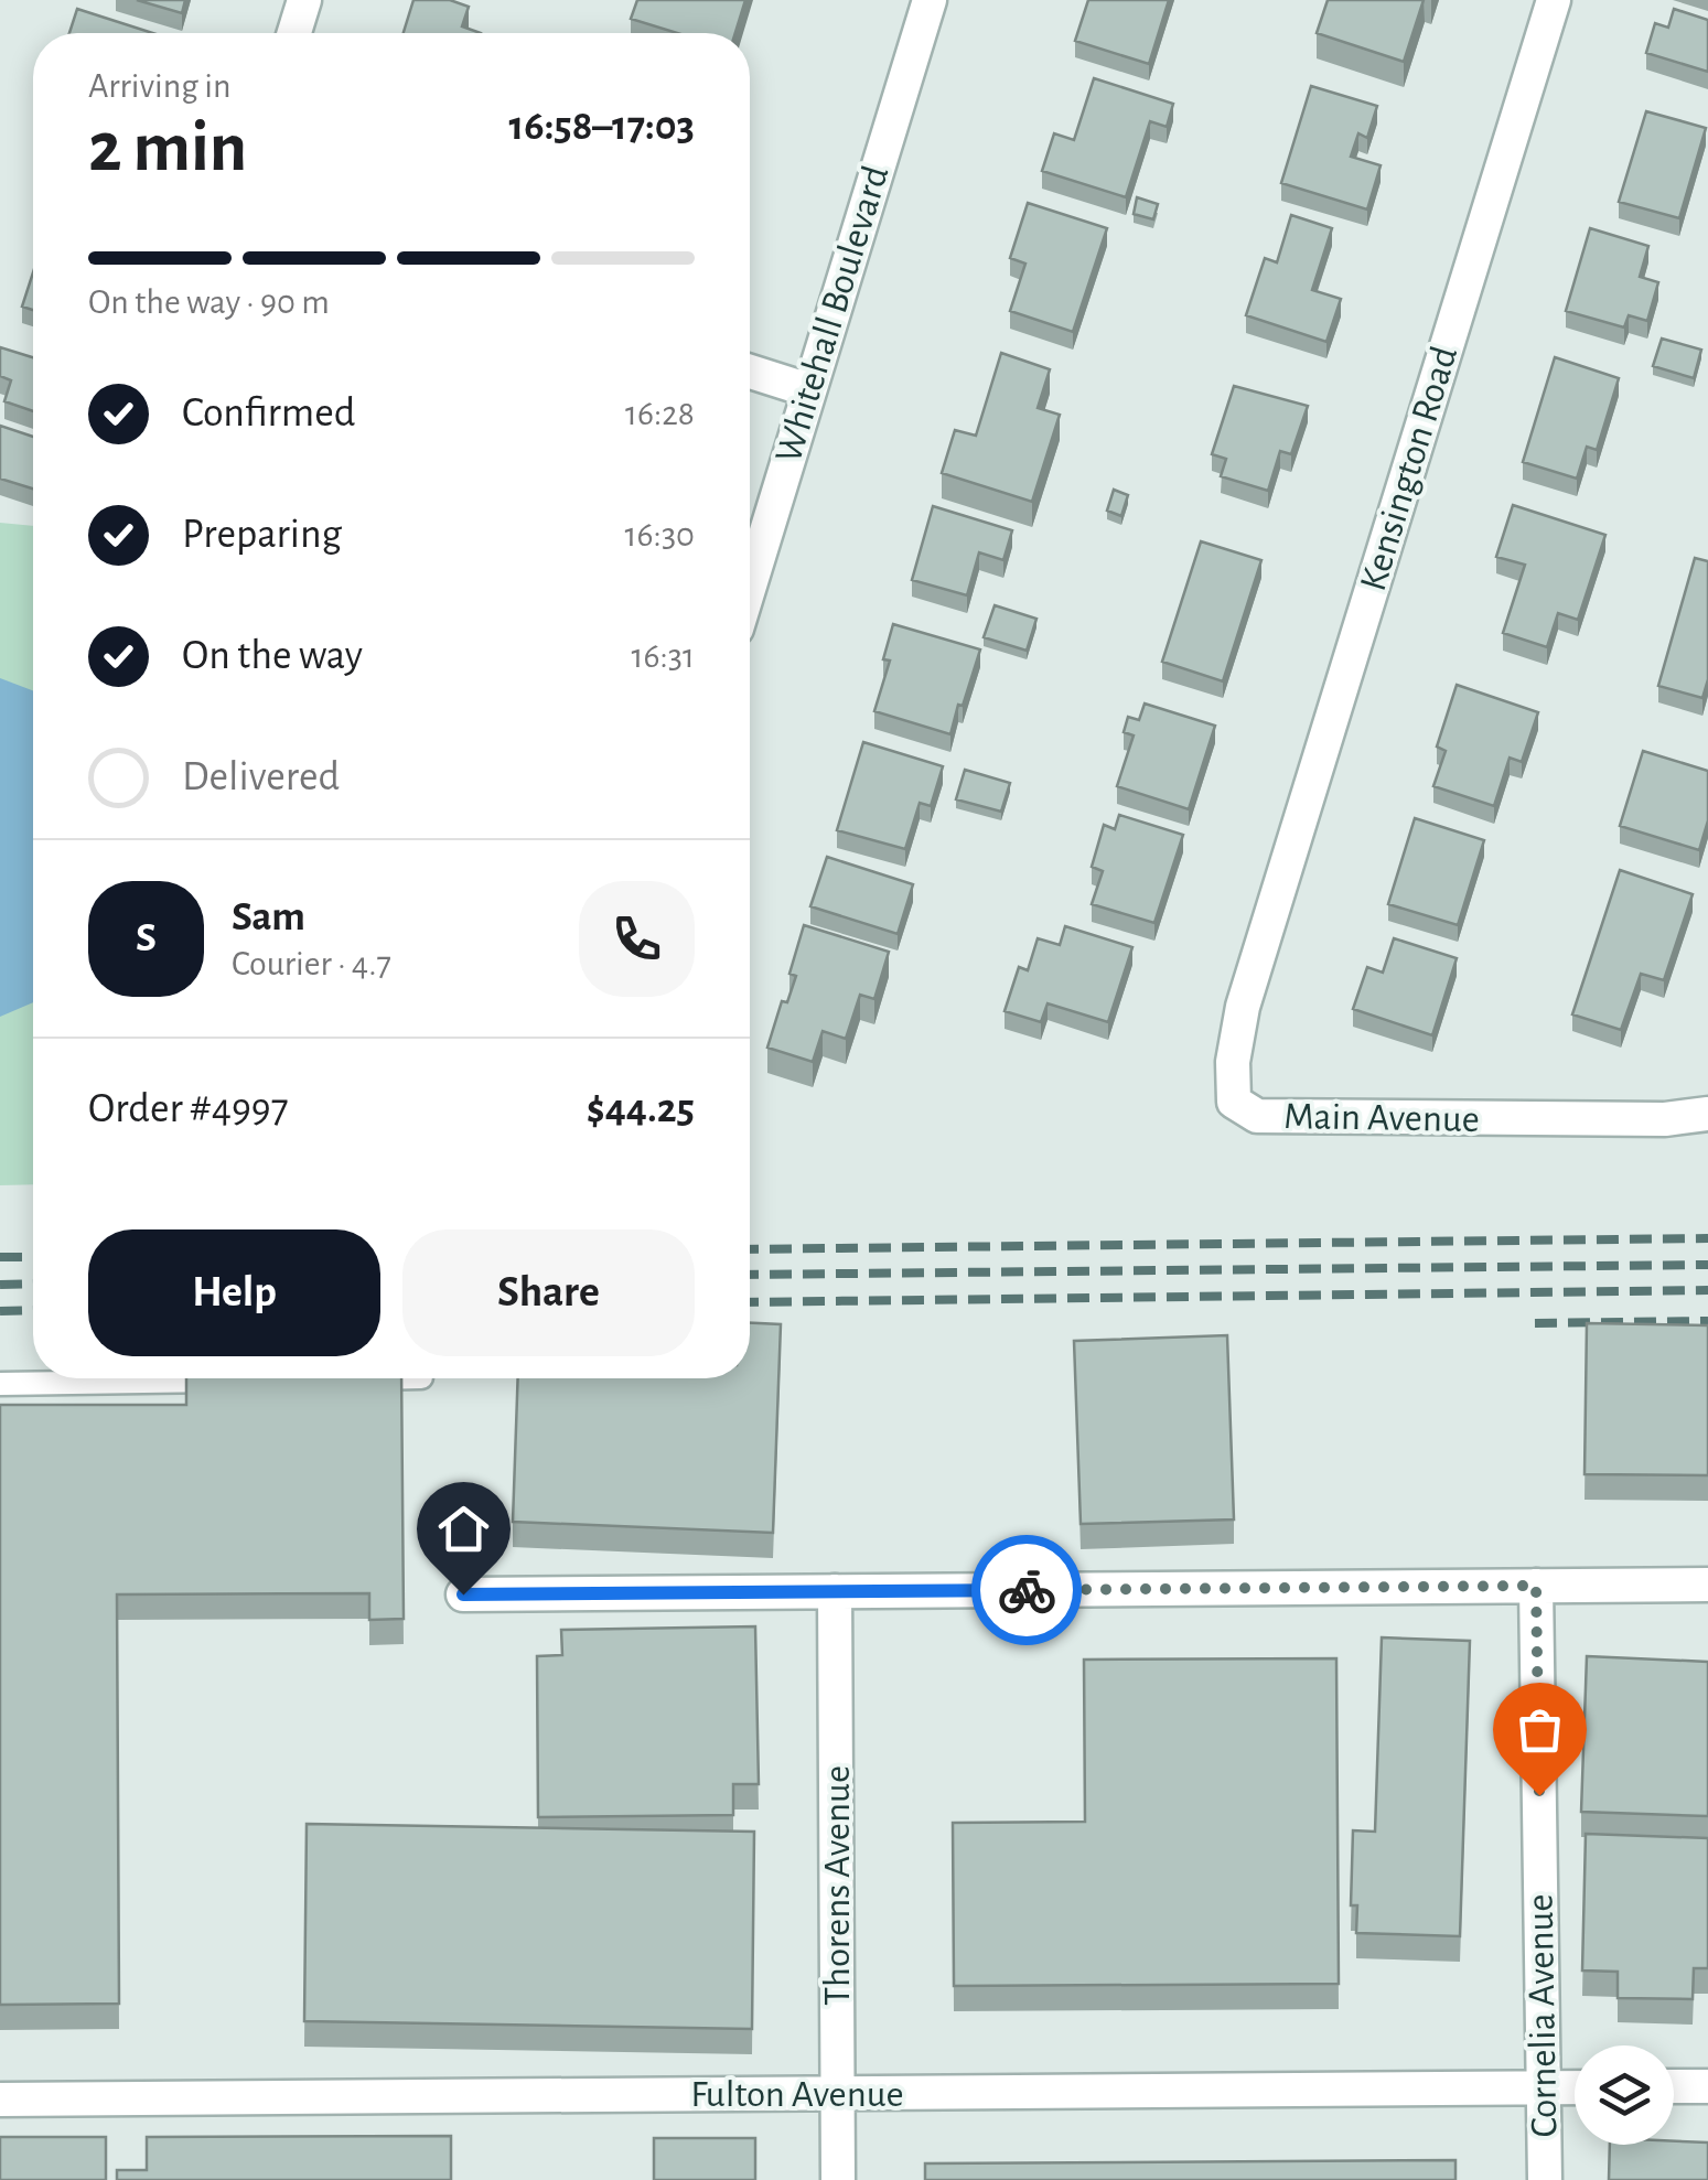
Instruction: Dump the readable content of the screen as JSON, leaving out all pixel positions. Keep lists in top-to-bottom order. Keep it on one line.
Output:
{"streets":{"street":["Whitehall Boulevard","Kensington Road","Main Avenue","Thorens Avenue","Cornelia Avenue","Fulton Avenue"]},"crossings":[["Kensington Road","Main Avenue"],["Thorens Avenue","Fulton Avenue"],["Cornelia Avenue","Fulton Avenue"]],"page":{"heading":["2 min","Arriving in","16:58–17:03"],"panel":["Sam","Courier · 4.7","Order #4997","$44.25"],"bar":"On the way · 90 m","list":[["Confirmed","16:28"],["Preparing","16:30"],["On the way","16:31"],"Delivered"],"round":"S","buttons":["Help","Share"]}}
